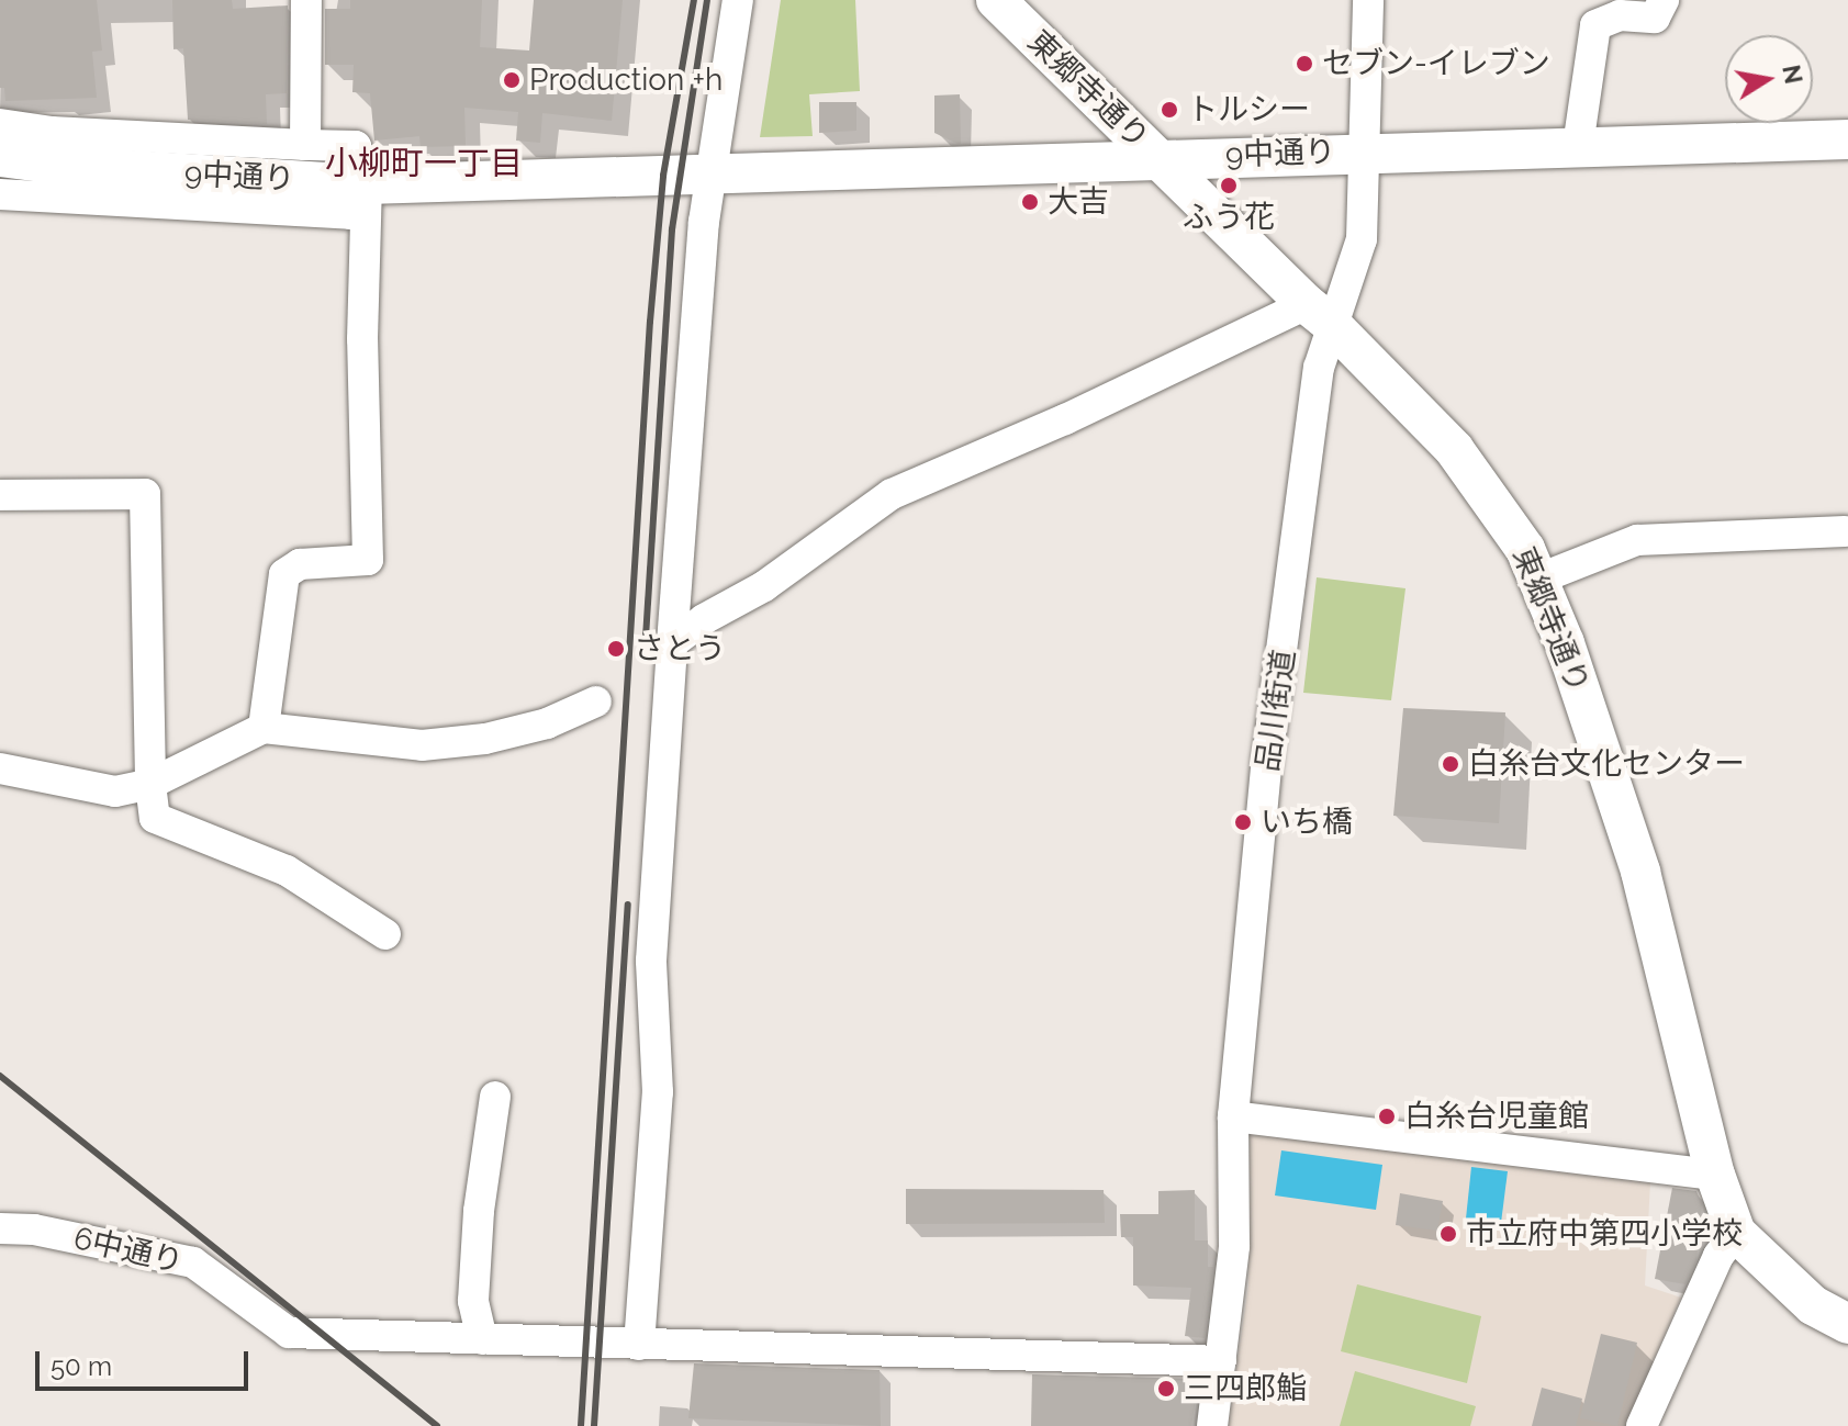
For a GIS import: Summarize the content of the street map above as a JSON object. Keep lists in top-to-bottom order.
{
  "streets": {
    "street": [
      "東郷寺通り",
      "9中通り",
      "品川街道",
      "6中通り"
    ]
  },
  "crossings": [
    ["東郷寺通り", "9中通り"],
    ["東郷寺通り", "品川街道"],
    ["9中通り", "品川街道"]
  ],
  "districts": ["小柳町一丁目"],
  "places": [
    "セブン-イレブン",
    "Production +h",
    "トルシー",
    "ふう花",
    "大吉",
    "さとう",
    "白糸台文化センター",
    "いち橋",
    "白糸台児童館",
    "市立府中第四小学校",
    "三四郎鮨"
  ],
  "scale_bar": "50 m",
  "north": "right"
}
